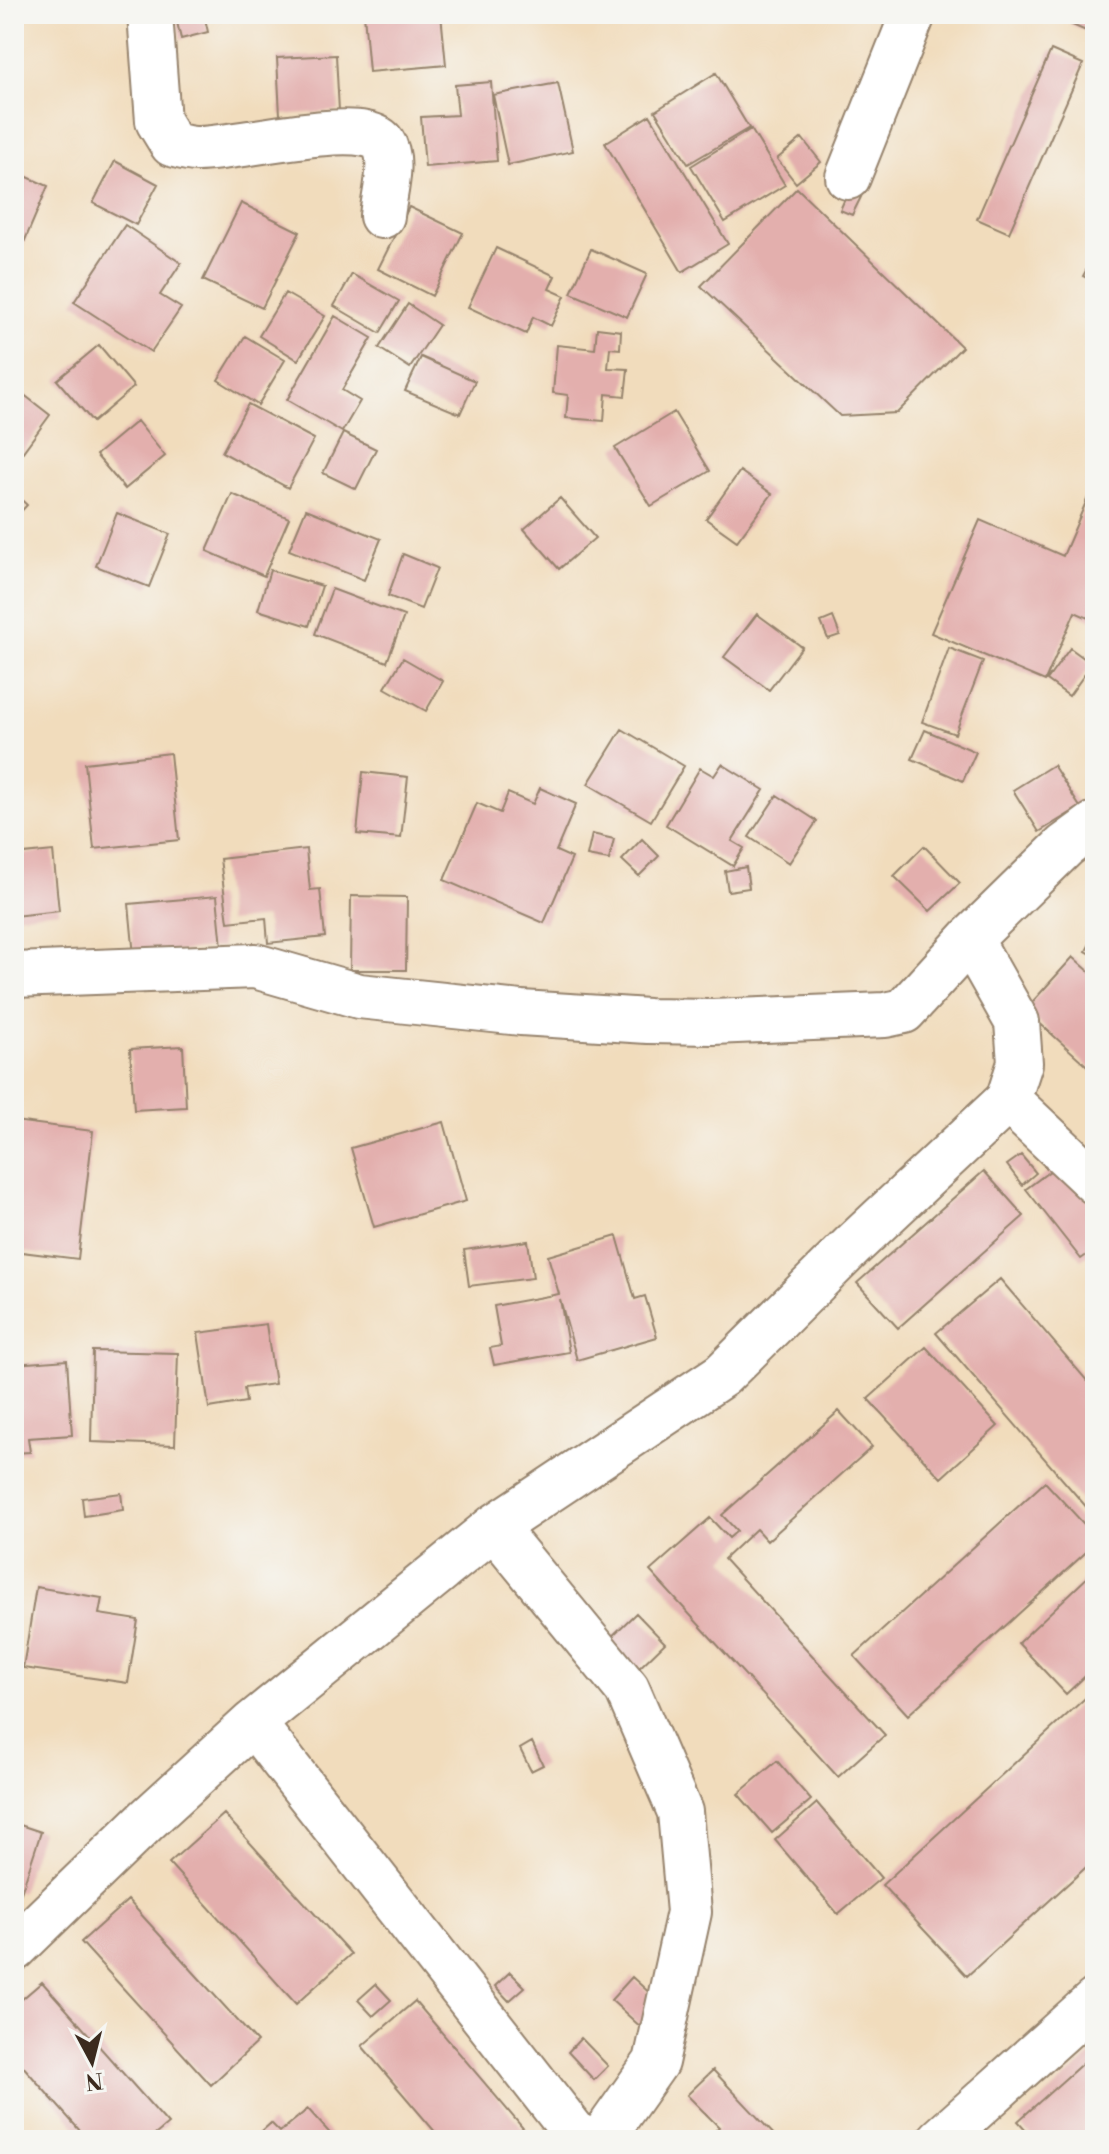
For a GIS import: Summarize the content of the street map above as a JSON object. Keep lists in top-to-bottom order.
{
  "north": "bottom"
}
